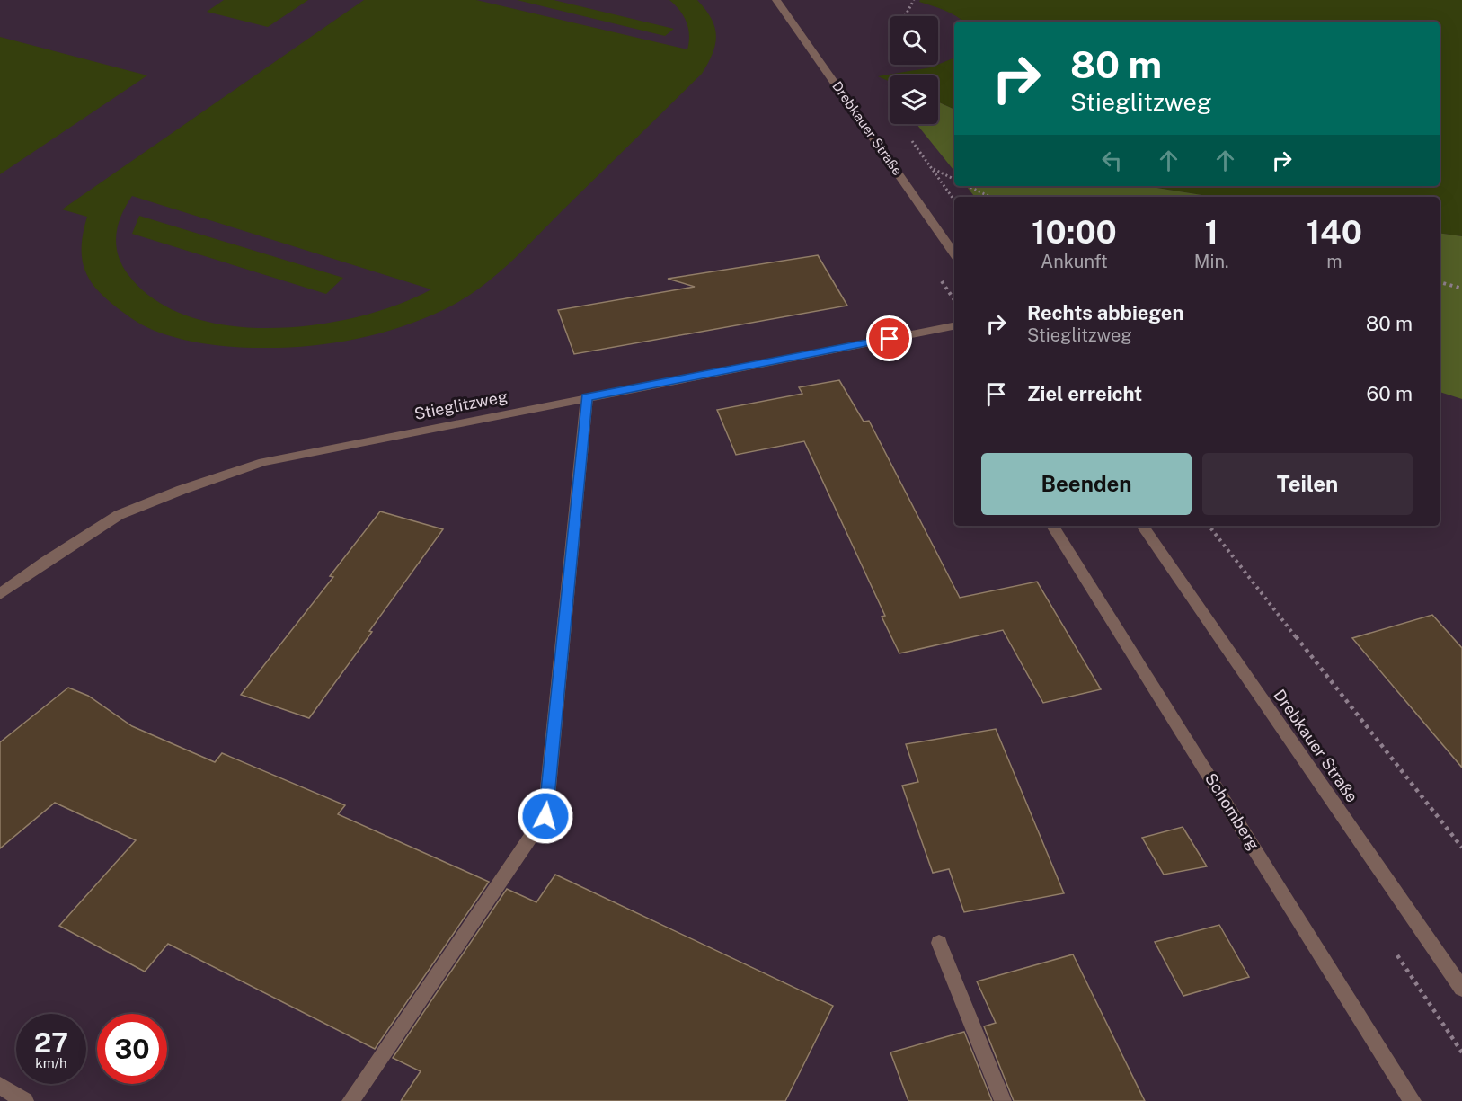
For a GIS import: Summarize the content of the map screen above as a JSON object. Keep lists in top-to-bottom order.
{
  "streets": {
    "street": ["Drebkauer Straße", "Stieglitzweg", "Schomberg"]
  },
  "page": {
    "turn": ["80 m", "Stieglitzweg"],
    "eta": [
      "10:00",
      "Ankunft",
      "1",
      "Min.",
      "140",
      "m"
    ],
    "list": [
      {
        "name": "Rechts abbiegen",
        "note": "Stieglitzweg",
        "value": "80 m"
      },
      {
        "name": "Ziel erreicht",
        "value": "60 m"
      }
    ],
    "buttons": ["Beenden", "Teilen"],
    "speed": "27 km/h",
    "limit": "30"
  }
}
